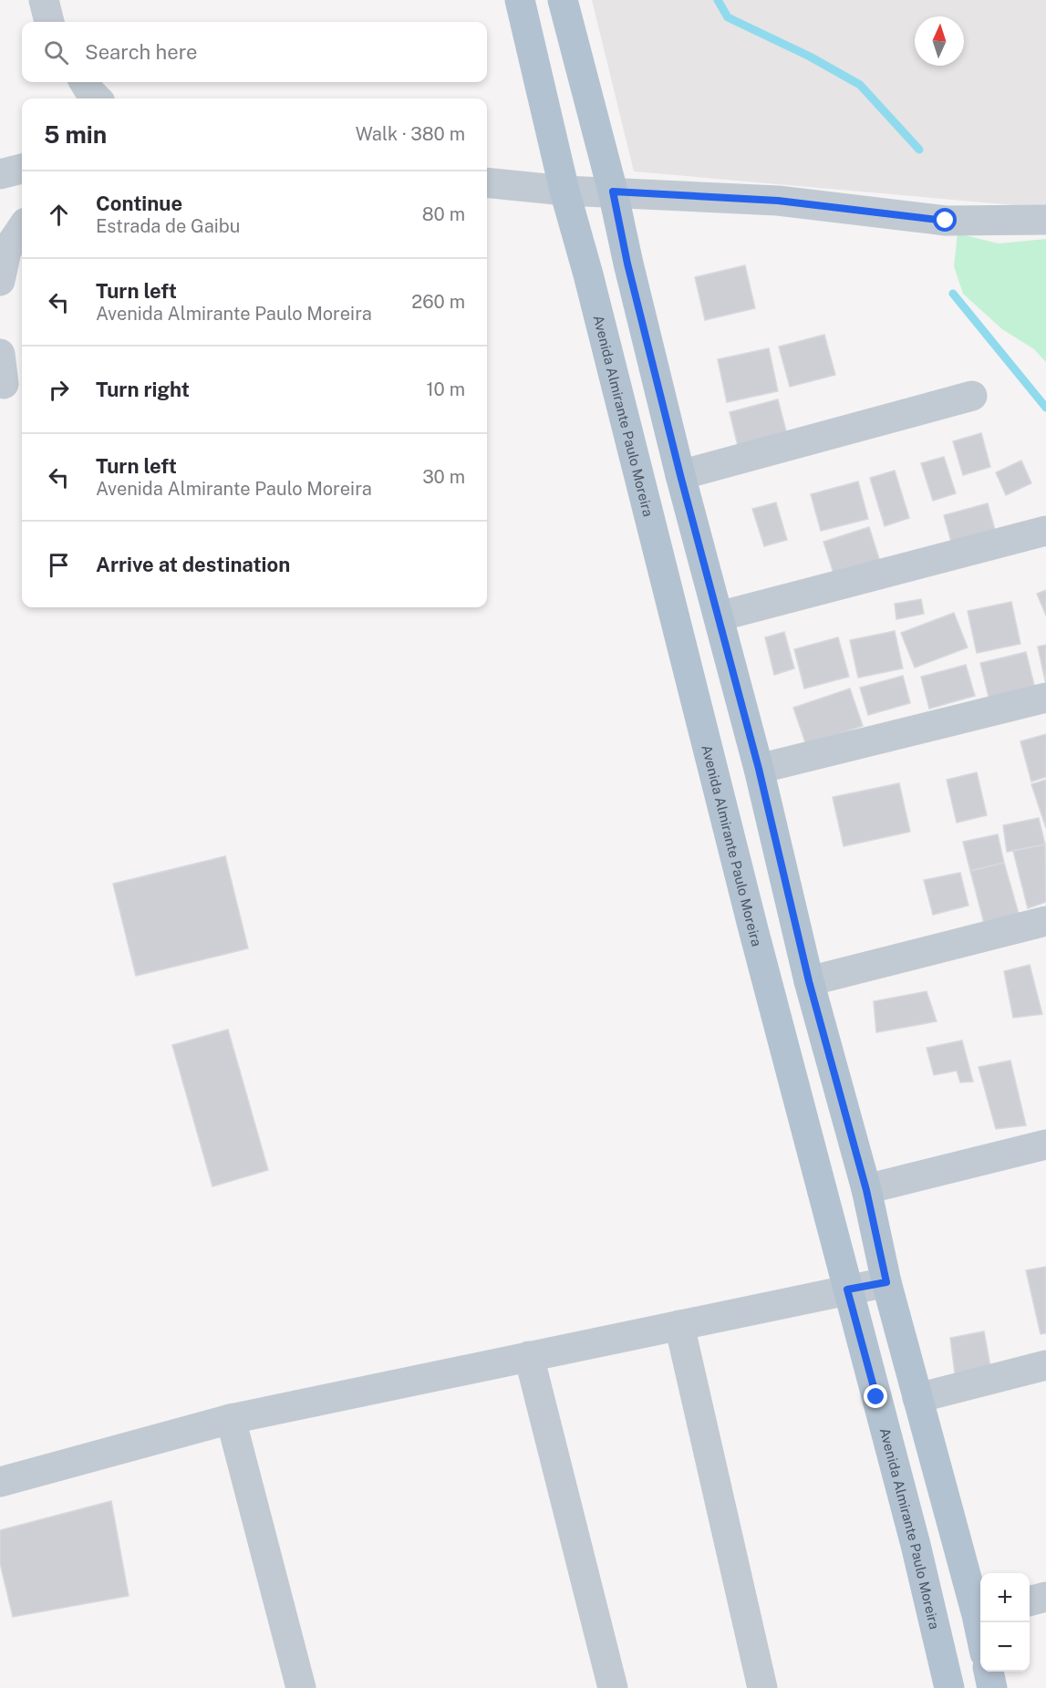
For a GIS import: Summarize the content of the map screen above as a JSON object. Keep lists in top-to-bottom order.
{
  "streets": {
    "main road": ["Avenida Almirante Paulo Moreira"]
  },
  "north": "top",
  "page": {
    "search": "Search here",
    "heading": ["5 min", "Walk · 380 m"],
    "list": [
      ["Continue", "Estrada de Gaibu", "80 m"],
      ["Turn left", "Avenida Almirante Paulo Moreira", "260 m"],
      ["Turn right", "10 m"],
      ["Turn left", "Avenida Almirante Paulo Moreira", "30 m"],
      "Arrive at destination"
    ],
    "map_buttons": ["+", "−"]
  }
}
